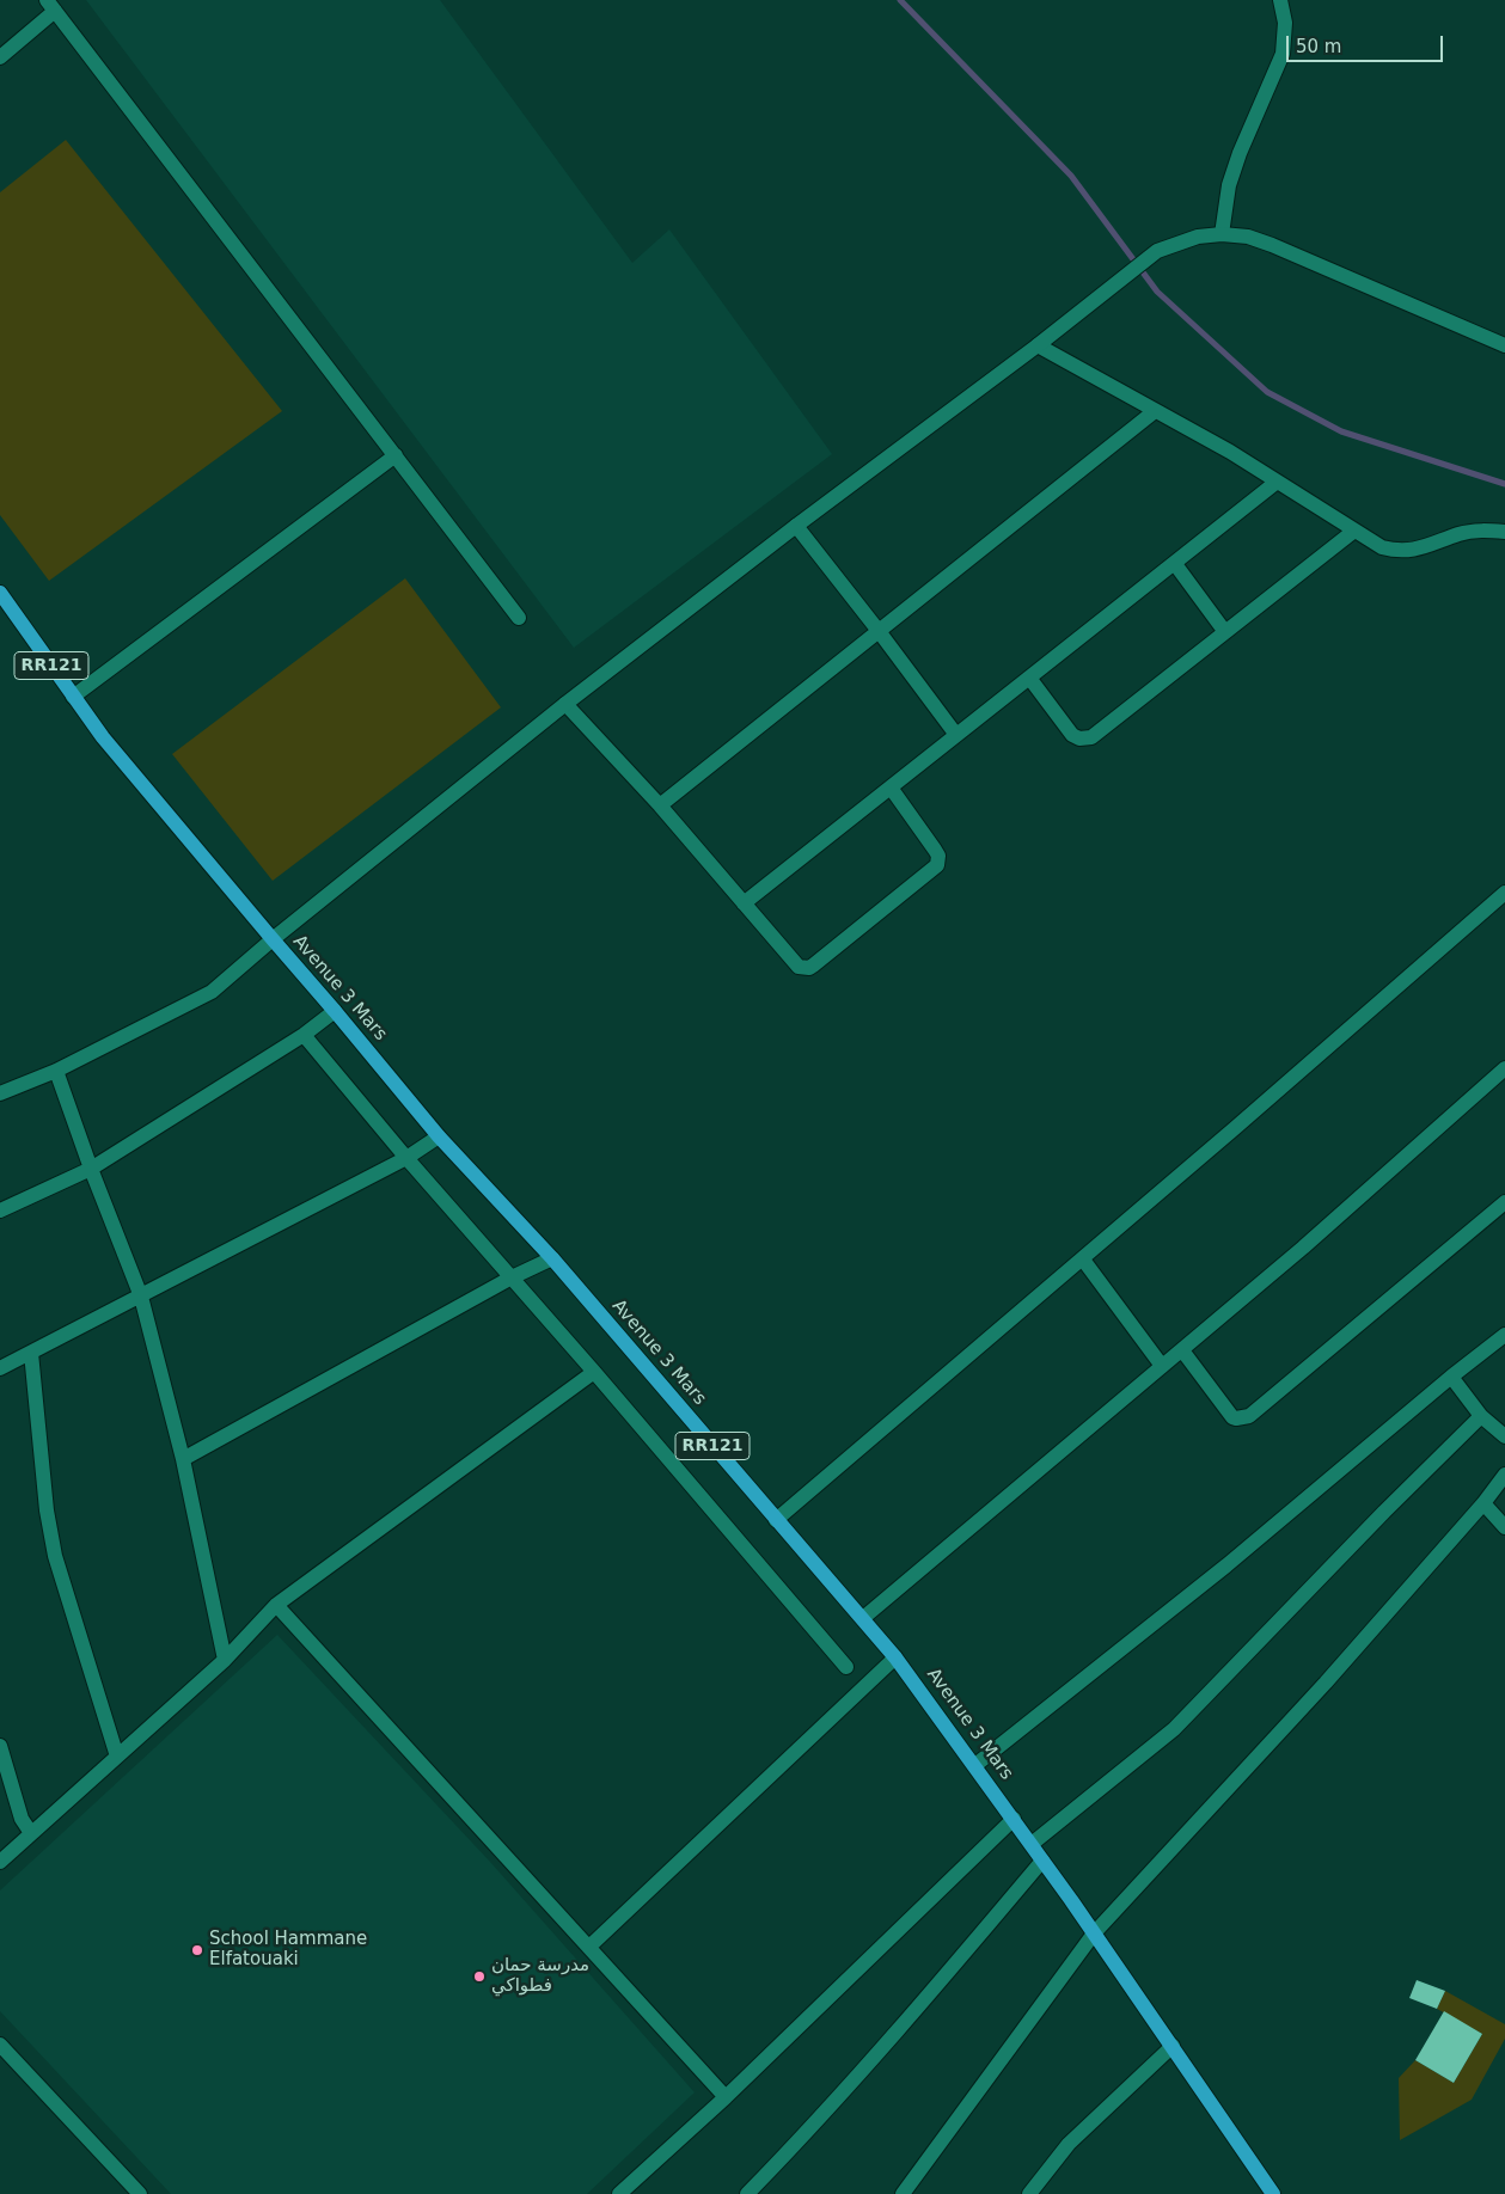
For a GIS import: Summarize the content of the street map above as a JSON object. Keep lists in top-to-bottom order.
{
  "streets": {
    "main road": ["RR121", "Avenue 3 Mars"]
  },
  "places": ["School Hammane Elfatouaki", "مدرسة حمان فطواكي"],
  "scale_bar": "50 m"
}
